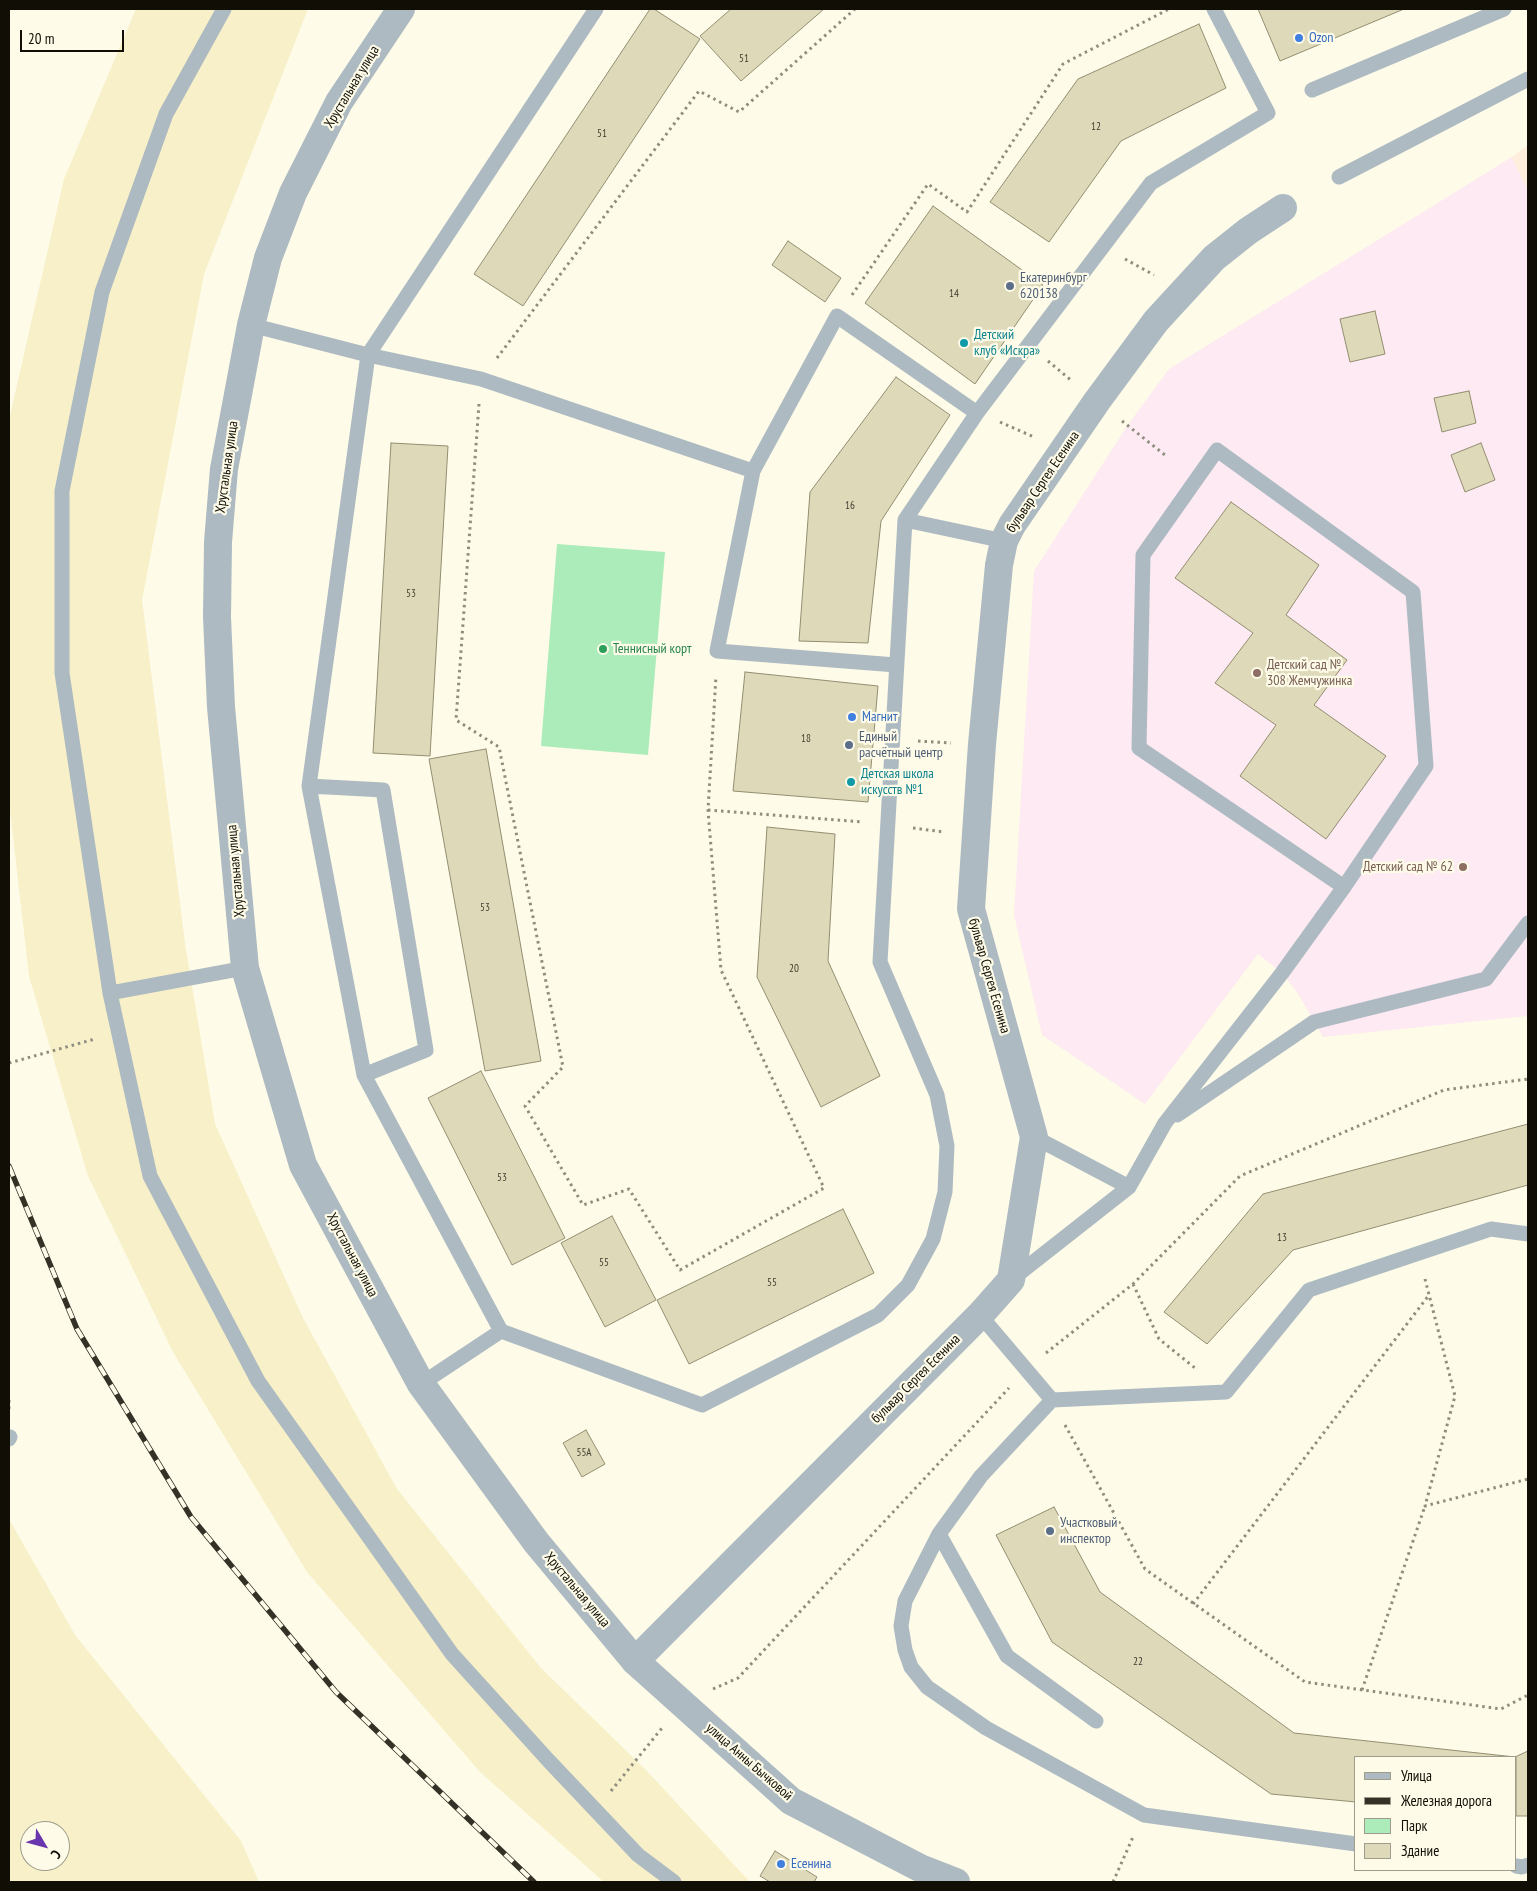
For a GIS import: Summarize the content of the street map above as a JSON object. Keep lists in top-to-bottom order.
{
  "streets": {
    "street": ["Хрустальная улица", "бульвар Сергея Есенина", "улица Анны Бычковой"]
  },
  "crossings": [
    ["Хрустальная улица", "бульвар Сергея Есенина"],
    ["Хрустальная улица", "улица Анны Бычковой"],
    ["бульвар Сергея Есенина", "улица Анны Бычковой"]
  ],
  "places": [
    "Ozon",
    "Екатеринбург 620138",
    "Детский клуб «Искра»",
    "Теннисный корт",
    "Детский сад № 308 Жемчужинка",
    "Магнит",
    "Единый расчётный центр",
    "Детская школа искусств №1",
    "Детский сад № 62",
    "Участковый инспектор",
    "Есенина"
  ],
  "house_numbers": [
    "51",
    "12",
    "51",
    "14",
    "16",
    "53",
    "18",
    "53",
    "20",
    "53",
    "13",
    "55",
    "55",
    "55А",
    "22"
  ],
  "legend": [
    "Улица",
    "Железная дорога",
    "Парк",
    "Здание"
  ],
  "scale_bar": "20 m",
  "north": "bottom right"
}
